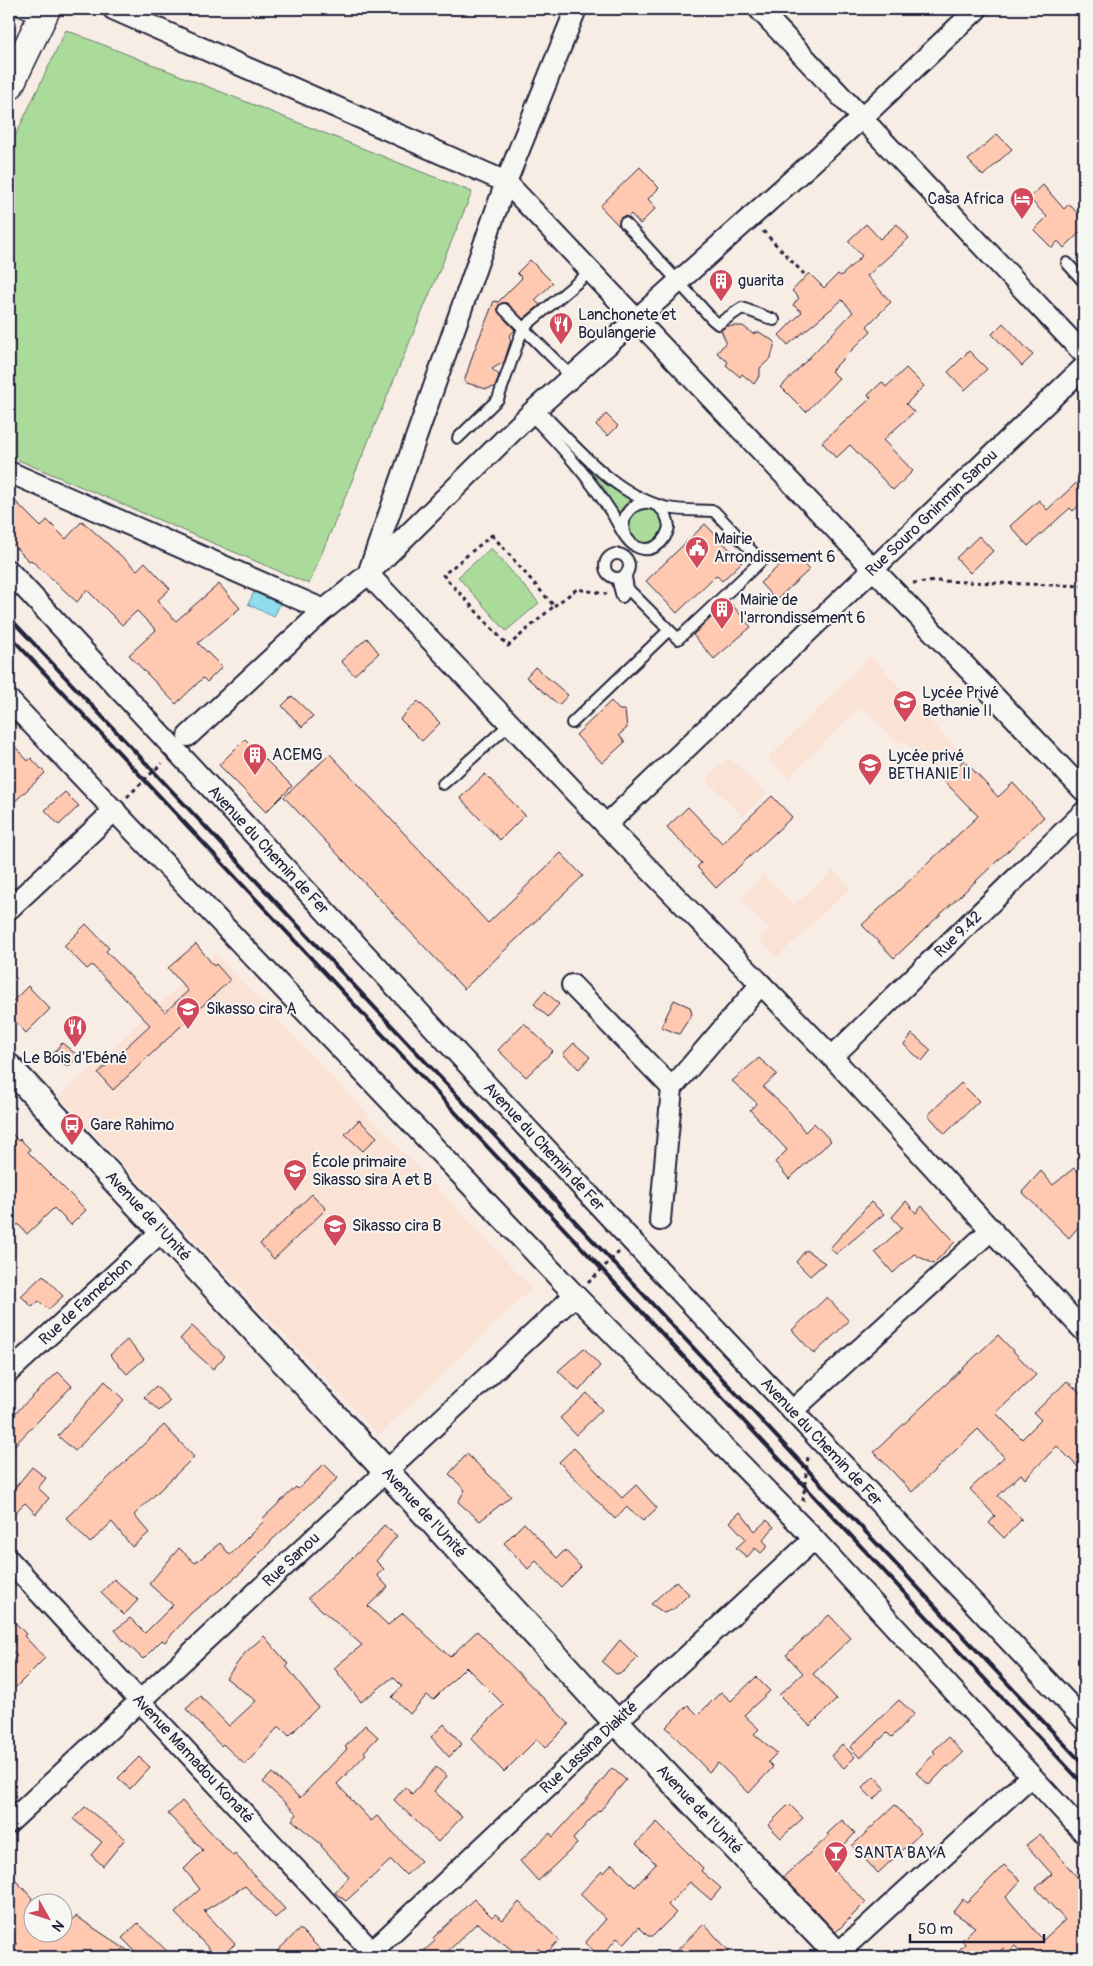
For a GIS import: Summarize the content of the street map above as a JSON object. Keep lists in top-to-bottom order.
{
  "streets": {
    "street": [
      "Rue Souro Gninmin Sanou",
      "Avenue du Chemin de Fer",
      "Rue 9.42",
      "Avenue de l'Unité",
      "Rue de Famechon",
      "Rue Sanou",
      "Rue Lassina Diakité",
      "Avenue Mamadou Konaté"
    ]
  },
  "crossings": [
    ["Avenue de l'Unité", "Rue de Famechon"],
    ["Avenue de l'Unité", "Rue Sanou"],
    ["Avenue de l'Unité", "Rue Lassina Diakité"],
    ["Rue Sanou", "Avenue Mamadou Konaté"],
    ["Rue Lassina Diakité", "Avenue Mamadou Konaté"]
  ],
  "places": {
    "hotel": ["Casa Africa"],
    "building": ["guarita", "Mairie de l'arrondissement 6", "ACEMG"],
    "restaurant": ["Lanchonete et Boulangerie", "Le Bois d'Ebéné"],
    "public building": ["Mairie Arrondissement 6"],
    "school or university": [
      "Lycée Privé Bethanie II",
      "Lycée privé BETHANIE II",
      "Sikasso cira A",
      "École primaire Sikasso sira A et B",
      "Sikasso cira B"
    ],
    "bus stop": ["Gare Rahimo"],
    "bar": ["SANTA BAYA"]
  },
  "scale_bar": "50 m",
  "north": "bottom right"
}
